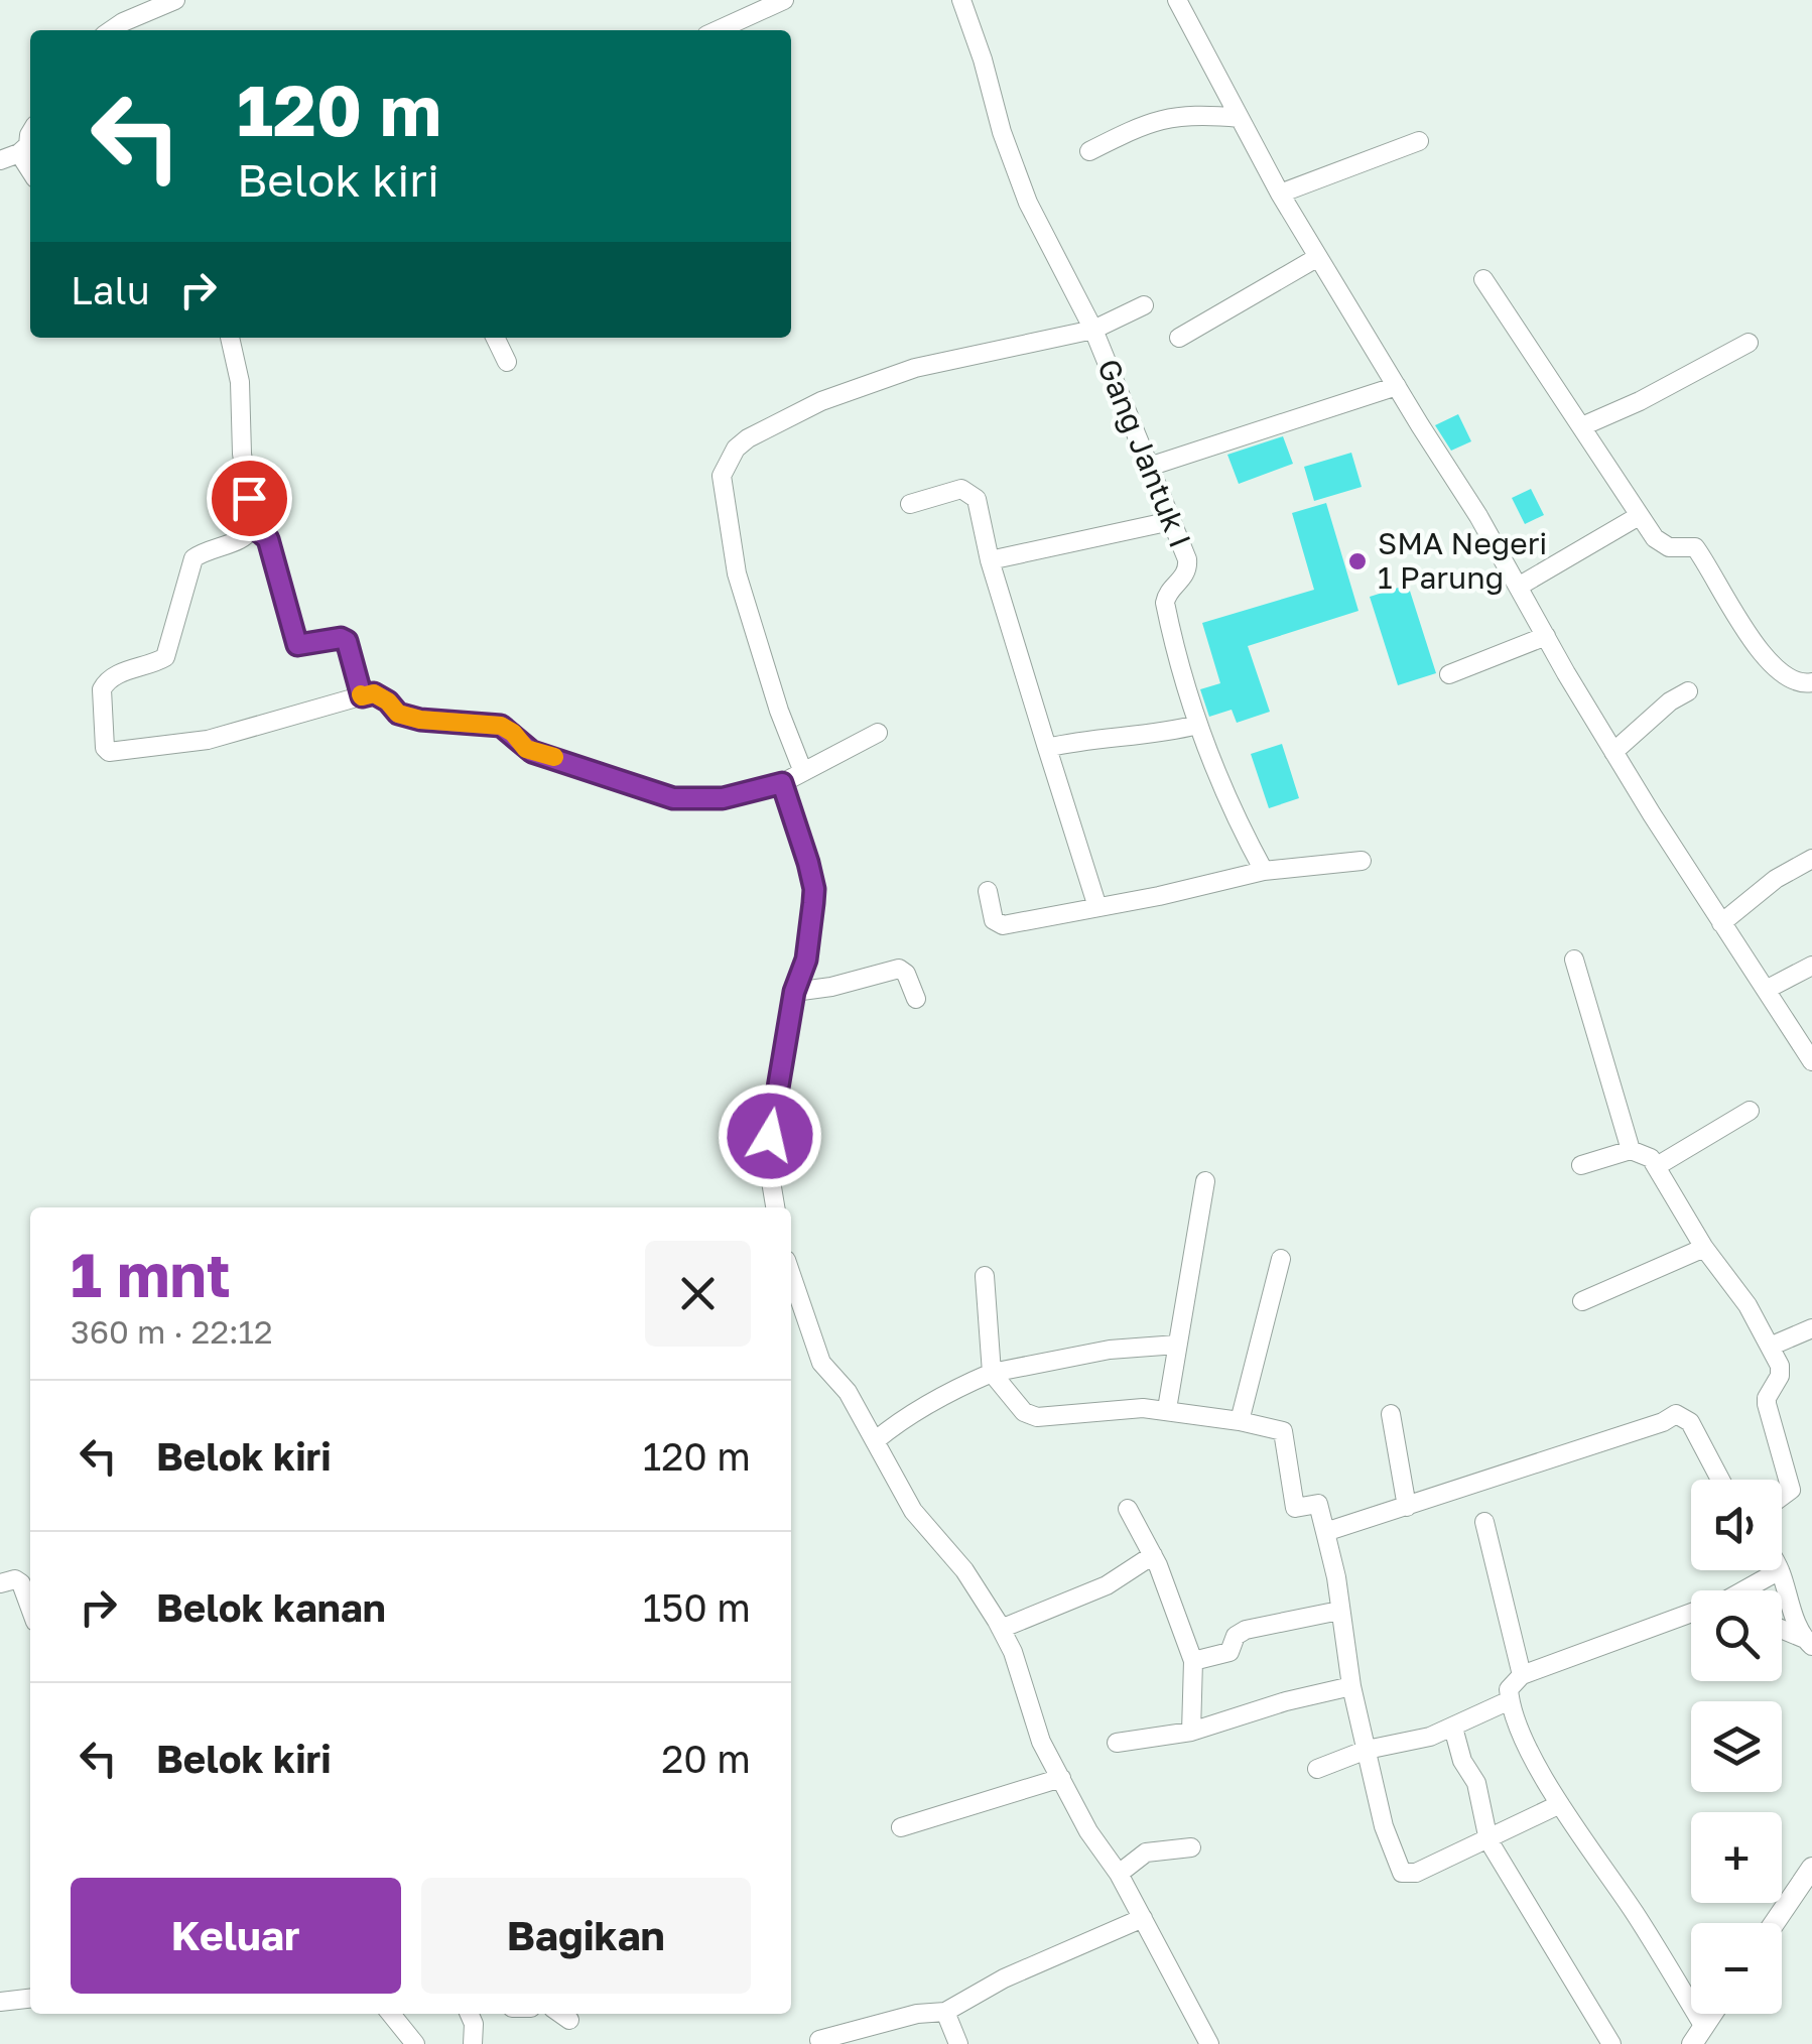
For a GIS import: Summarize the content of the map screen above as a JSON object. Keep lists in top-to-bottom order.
{
  "streets": {
    "street": ["Gang Jantuk I"]
  },
  "places": ["SMA Negeri 1 Parung"],
  "page": {
    "turn": ["120 m", "Belok kiri"],
    "then": "Lalu",
    "heading": ["1 mnt", "360 m · 22:12"],
    "list": [
      {
        "name": "Belok kiri",
        "value": "120 m"
      },
      {
        "name": "Belok kanan",
        "value": "150 m"
      },
      {
        "name": "Belok kiri",
        "value": "20 m"
      }
    ],
    "map_buttons": ["+", "−"],
    "buttons": ["Keluar", "Bagikan"]
  }
}
